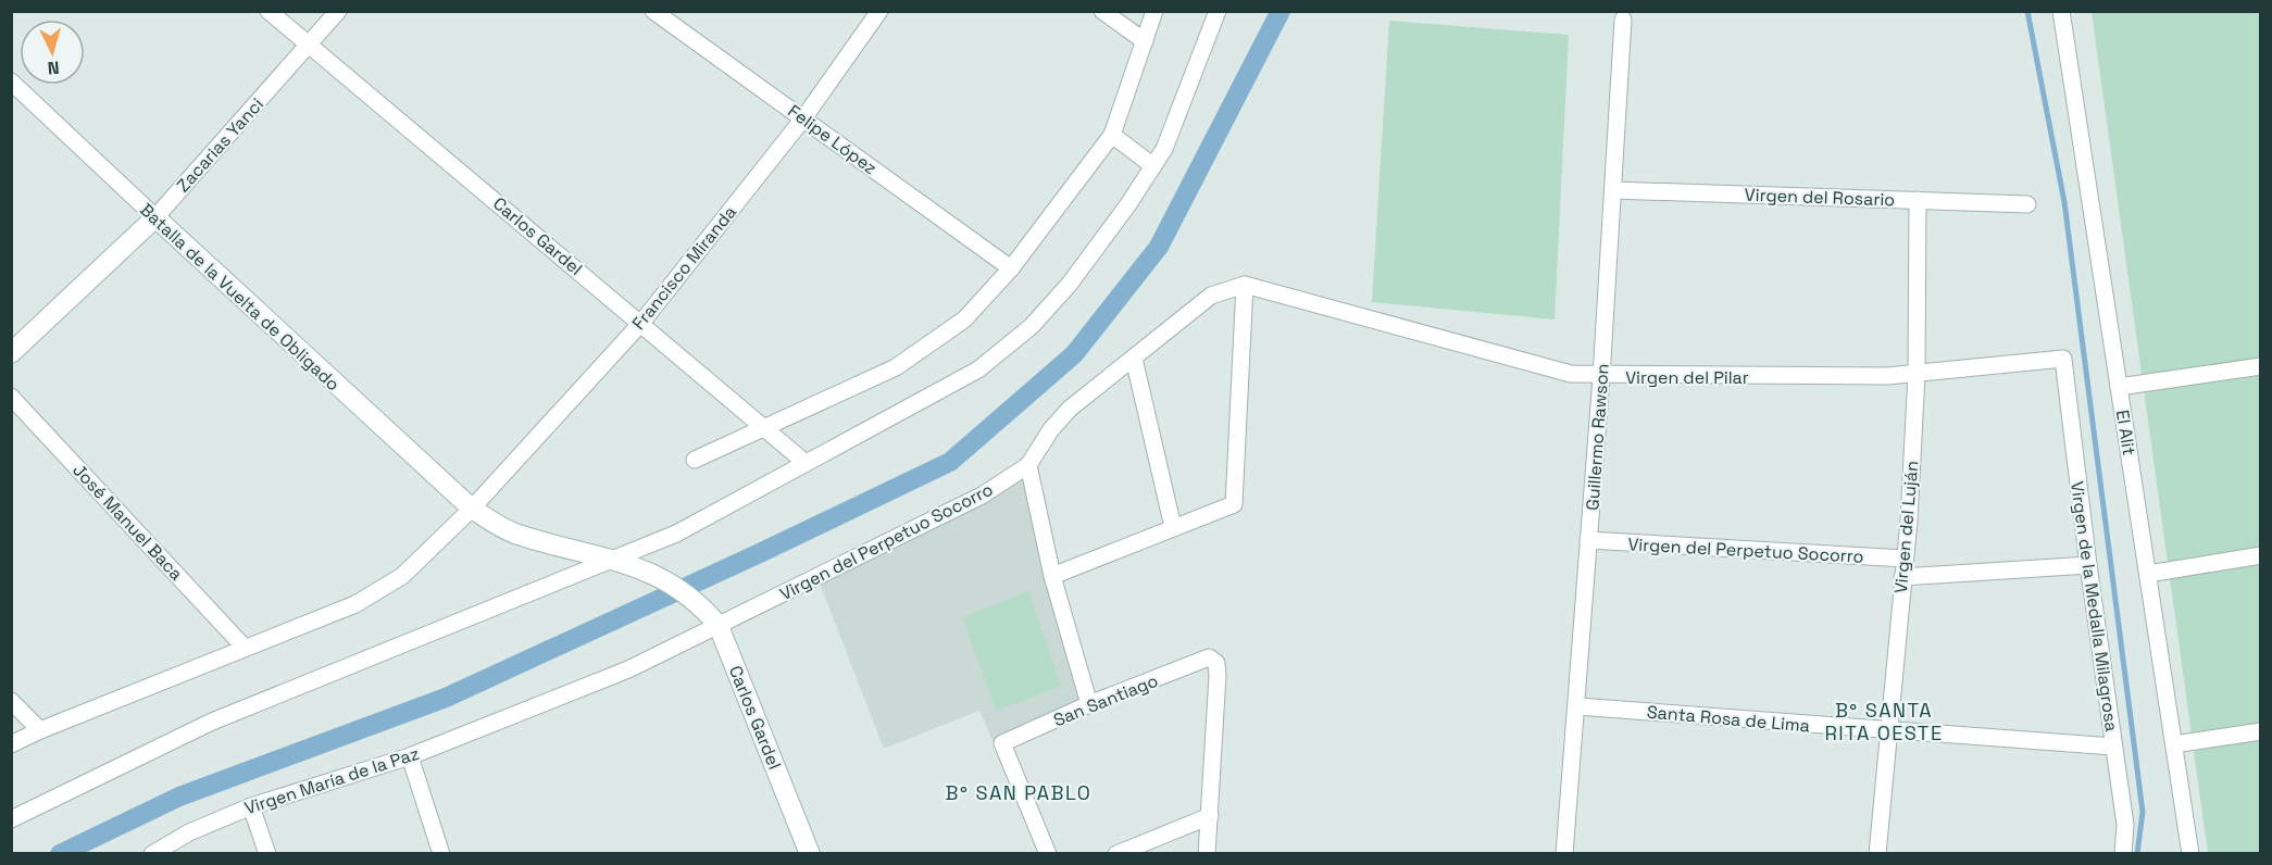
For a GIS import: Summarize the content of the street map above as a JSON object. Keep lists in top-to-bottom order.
{
  "streets": {
    "street": [
      "Felipe López",
      "Zacarias Yanci",
      "Virgen del Rosario",
      "Carlos Gardel",
      "Francisco Miranda",
      "Batalla de la Vuelta de Obligado",
      "Virgen del Pilar",
      "El Alit",
      "Guillermo Rawson",
      "José Manuel Baca",
      "Virgen del Luján",
      "Virgen del Perpetuo Socorro",
      "Virgen de la Medalla Milagrosa",
      "San Santiago",
      "Santa Rosa de Lima",
      "Virgen María de la Paz"
    ]
  },
  "crossings": [
    ["Felipe López", "Francisco Miranda"],
    ["Zacarias Yanci", "Carlos Gardel"],
    ["Zacarias Yanci", "Batalla de la Vuelta de Obligado"],
    ["Virgen del Rosario", "Guillermo Rawson"],
    ["Virgen del Rosario", "Virgen del Luján"],
    ["Carlos Gardel", "Francisco Miranda"],
    ["Carlos Gardel", "Batalla de la Vuelta de Obligado"],
    ["Carlos Gardel", "Virgen del Perpetuo Socorro"],
    ["Francisco Miranda", "Batalla de la Vuelta de Obligado"],
    ["Francisco Miranda", "José Manuel Baca"],
    ["Virgen del Pilar", "Guillermo Rawson"],
    ["Virgen del Pilar", "Virgen del Luján"],
    ["Virgen del Pilar", "Virgen del Perpetuo Socorro"],
    ["Virgen del Pilar", "Virgen de la Medalla Milagrosa"],
    ["Guillermo Rawson", "Virgen del Perpetuo Socorro"],
    ["Guillermo Rawson", "Santa Rosa de Lima"],
    ["Virgen del Luján", "Virgen del Perpetuo Socorro"],
    ["Virgen del Luján", "Santa Rosa de Lima"],
    ["Virgen del Perpetuo Socorro", "Virgen María de la Paz"],
    ["Virgen de la Medalla Milagrosa", "Santa Rosa de Lima"]
  ],
  "districts": ["B° SANTA RITA OESTE", "B° SAN PABLO"],
  "north": "bottom"
}
